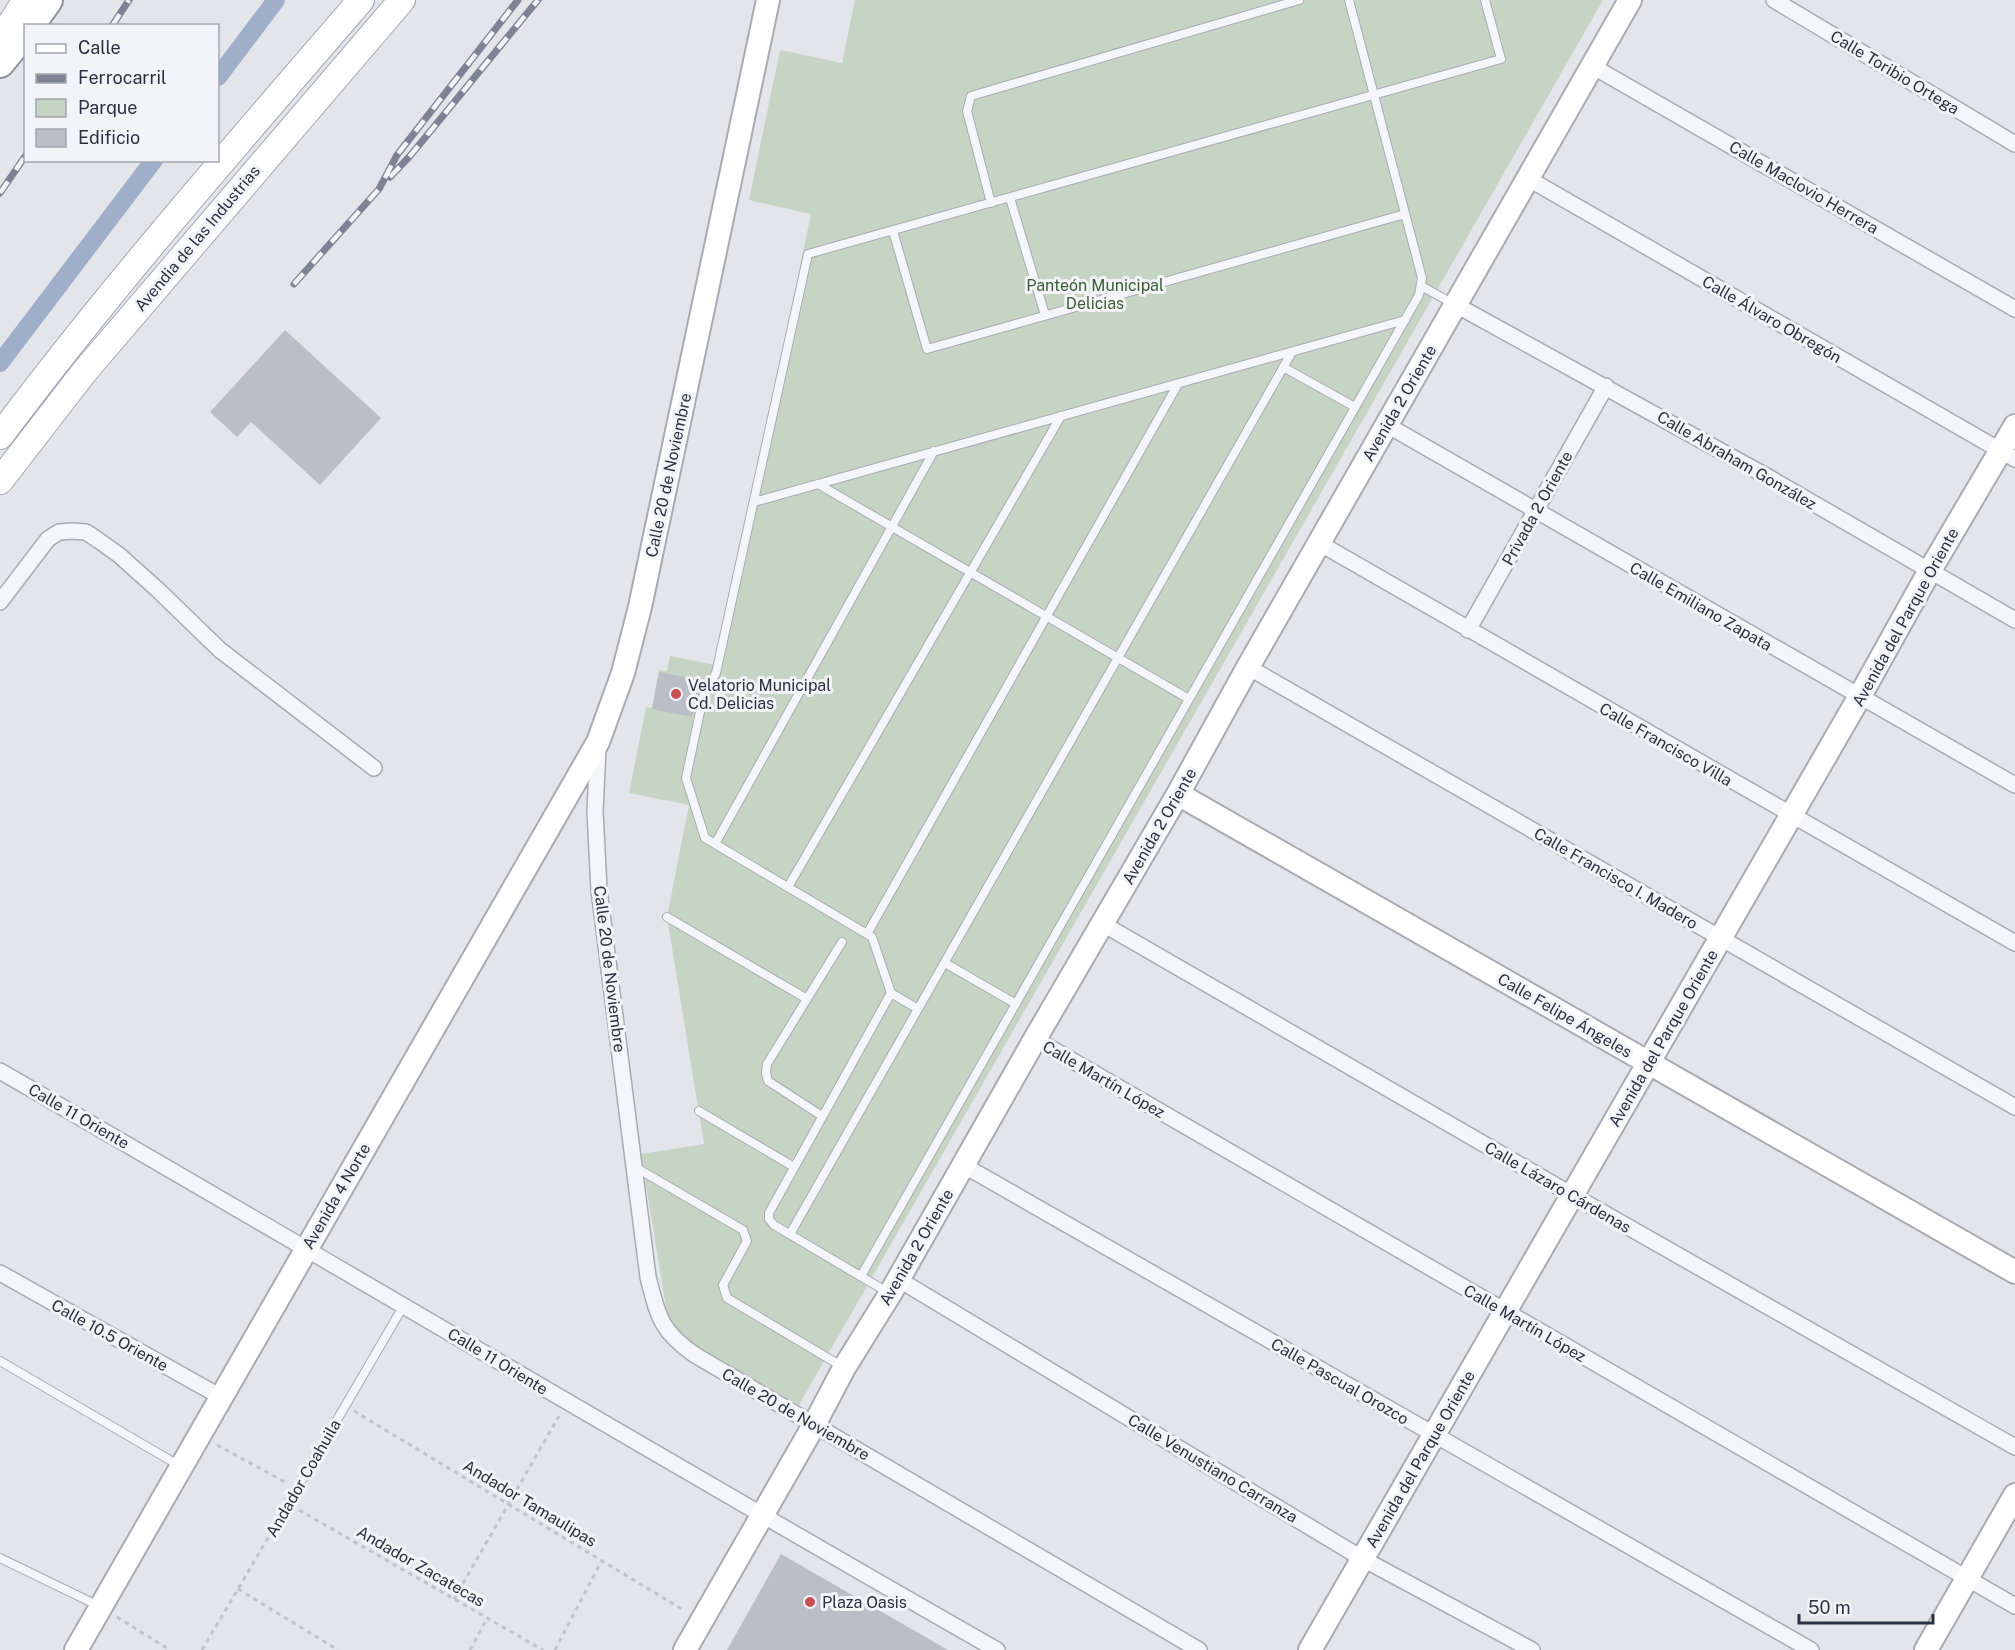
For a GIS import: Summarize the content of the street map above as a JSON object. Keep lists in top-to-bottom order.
{
  "streets": {
    "main road": ["Avendia de las Industrias"],
    "street": [
      "Calle Toribio Ortega",
      "Calle Maclovio Herrera",
      "Calle Álvaro Obregón",
      "Avenida 2 Oriente",
      "Calle Abraham González",
      "Calle 20 de Noviembre",
      "Privada 2 Oriente",
      "Calle Emiliano Zapata",
      "Avenida del Parque Oriente",
      "Calle Francisco Villa",
      "Calle Francisco I. Madero",
      "Calle Felipe Ángeles",
      "Calle Martín López",
      "Calle 11 Oriente",
      "Calle Lázaro Cárdenas",
      "Avenida 4 Norte",
      "Calle 10.5 Oriente",
      "Calle Pascual Orozco",
      "Calle Venustiano Carranza"
    ],
    "lane": ["Andador Coahuila"],
    "path": ["Andador Tamaulipas", "Andador Zacatecas"]
  },
  "crossings": [
    ["Calle Maclovio Herrera", "Avenida 2 Oriente"],
    ["Calle Álvaro Obregón", "Avenida 2 Oriente"],
    ["Calle Álvaro Obregón", "Avenida del Parque Oriente"],
    ["Avenida 2 Oriente", "Calle Abraham González"],
    ["Avenida 2 Oriente", "Calle 20 de Noviembre"],
    ["Avenida 2 Oriente", "Calle Emiliano Zapata"],
    ["Avenida 2 Oriente", "Calle Francisco Villa"],
    ["Avenida 2 Oriente", "Calle Francisco I. Madero"],
    ["Avenida 2 Oriente", "Calle Felipe Ángeles"],
    ["Avenida 2 Oriente", "Calle Martín López"],
    ["Avenida 2 Oriente", "Calle 11 Oriente"],
    ["Avenida 2 Oriente", "Calle Lázaro Cárdenas"],
    ["Avenida 2 Oriente", "Calle Pascual Orozco"],
    ["Avenida 2 Oriente", "Calle Venustiano Carranza"],
    ["Avenida 2 Oriente", "Andador Tamaulipas"],
    ["Calle Abraham González", "Privada 2 Oriente"],
    ["Calle Abraham González", "Avenida del Parque Oriente"],
    ["Calle 20 de Noviembre", "Avenida 4 Norte"],
    ["Privada 2 Oriente", "Calle Emiliano Zapata"],
    ["Privada 2 Oriente", "Calle Francisco Villa"],
    ["Calle Emiliano Zapata", "Avenida del Parque Oriente"],
    ["Avenida del Parque Oriente", "Calle Francisco Villa"],
    ["Avenida del Parque Oriente", "Calle Francisco I. Madero"],
    ["Avenida del Parque Oriente", "Calle Felipe Ángeles"],
    ["Avenida del Parque Oriente", "Calle Martín López"],
    ["Avenida del Parque Oriente", "Calle Lázaro Cárdenas"],
    ["Avenida del Parque Oriente", "Calle Pascual Orozco"],
    ["Avenida del Parque Oriente", "Calle Venustiano Carranza"],
    ["Calle 11 Oriente", "Avenida 4 Norte"],
    ["Calle 11 Oriente", "Andador Coahuila"],
    ["Avenida 4 Norte", "Calle 10.5 Oriente"],
    ["Andador Coahuila", "Andador Tamaulipas"],
    ["Andador Coahuila", "Andador Zacatecas"]
  ],
  "parks": ["Panteón Municipal Delicias"],
  "places": ["Velatorio Municipal Cd. Delicias", "Plaza Oasis"],
  "legend": [
    "Calle",
    "Ferrocarril",
    "Parque",
    "Edificio"
  ],
  "scale_bar": "50 m"
}
